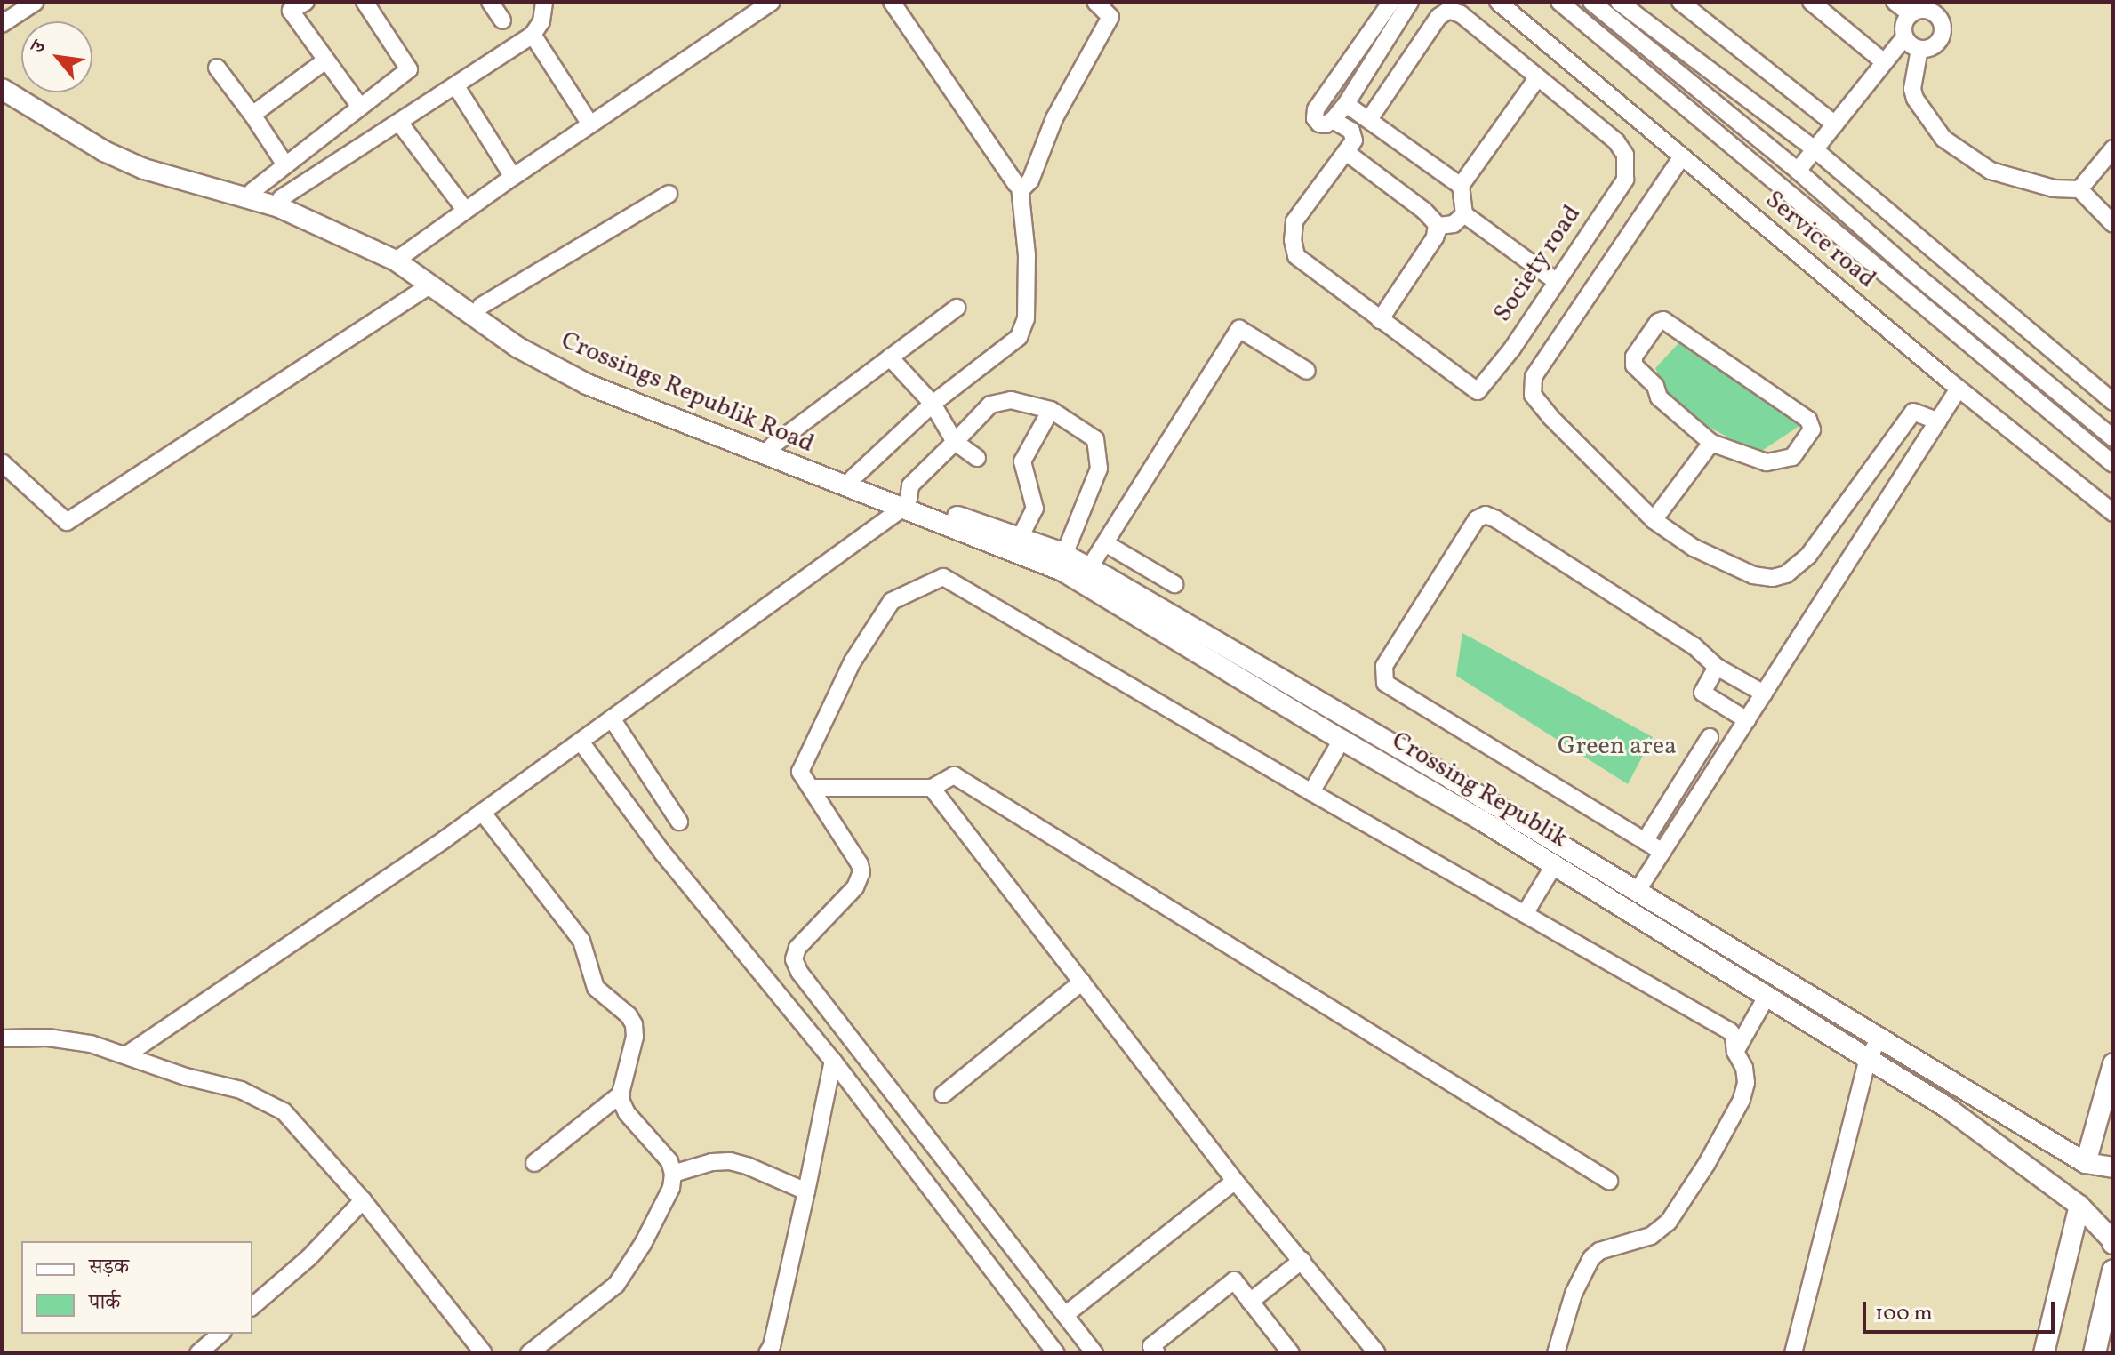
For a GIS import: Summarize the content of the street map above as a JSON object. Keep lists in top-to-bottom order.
{
  "streets": {
    "street": [
      "Service road",
      "Society road",
      "Crossings Republik Road",
      "Crossing Republik"
    ]
  },
  "crossings": [
    ["Crossings Republik Road", "Crossing Republik"]
  ],
  "parks": ["Green area"],
  "legend": ["सड़क", "पार्क"],
  "scale_bar": "100 m",
  "north": "top left"
}
